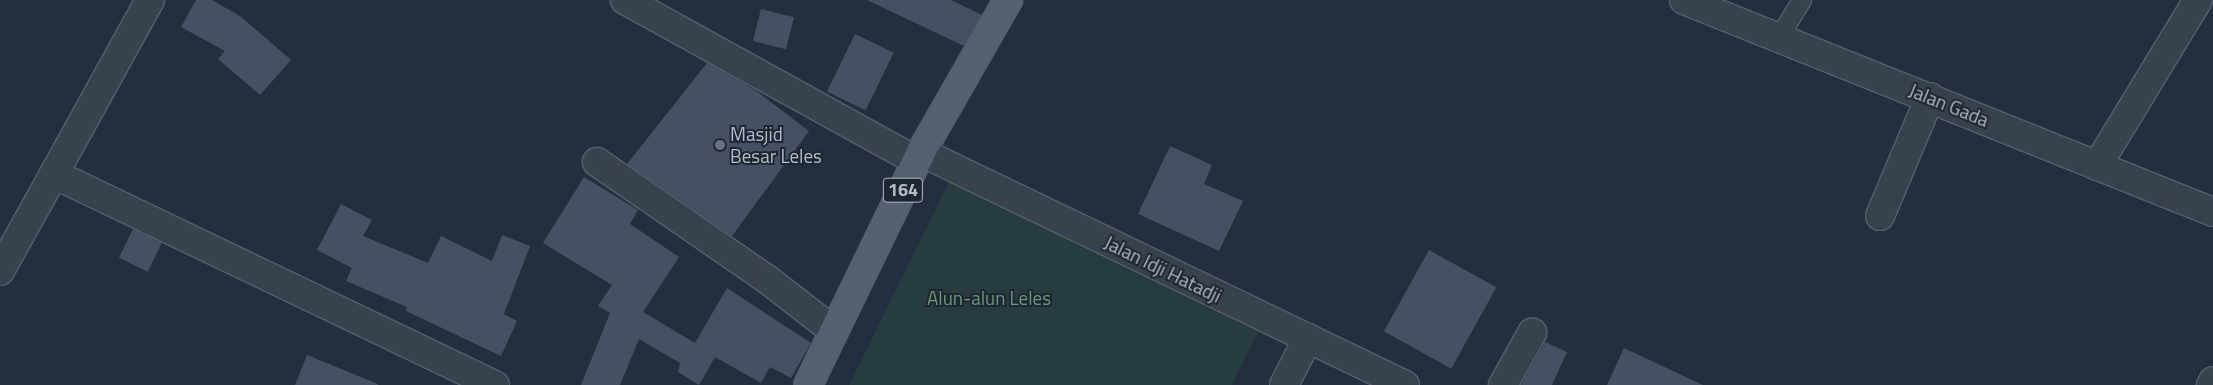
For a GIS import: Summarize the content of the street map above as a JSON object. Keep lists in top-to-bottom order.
{
  "streets": {
    "main road": ["164"],
    "street": ["Jalan Gada", "Jalan Idji Hatadji"]
  },
  "crossings": [
    ["164", "Jalan Idji Hatadji"]
  ],
  "parks": ["Alun-alun Leles"],
  "places": ["Masjid Besar Leles"]
}
